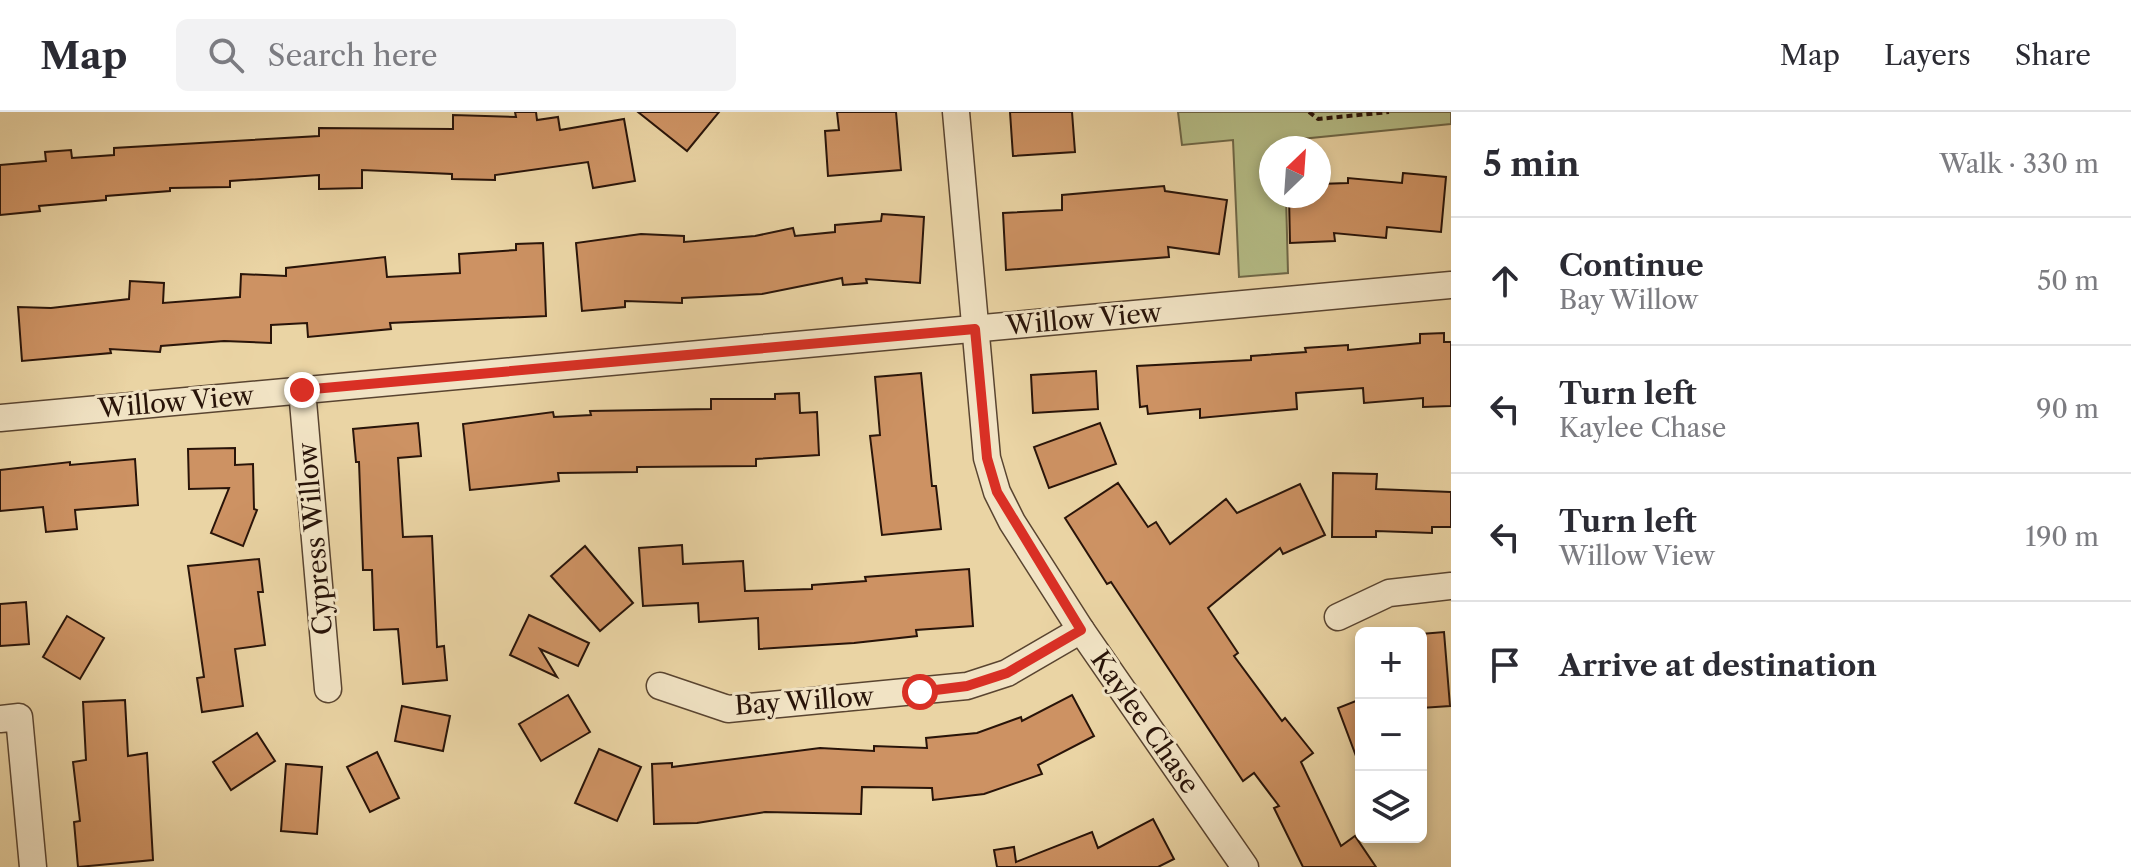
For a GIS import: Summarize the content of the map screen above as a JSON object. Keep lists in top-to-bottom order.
{
  "streets": {
    "street": [
      "Willow View",
      "Cypress Willow",
      "Bay Willow",
      "Kaylee Chase"
    ]
  },
  "crossings": [
    ["Willow View", "Cypress Willow"],
    ["Willow View", "Kaylee Chase"],
    ["Bay Willow", "Kaylee Chase"]
  ],
  "north": "top right",
  "page": {
    "header": "Map",
    "search": "Search here",
    "nav": ["Map", "Layers", "Share"],
    "heading": ["5 min", "Walk · 330 m"],
    "list": [
      ["Continue", "Bay Willow", "50 m"],
      ["Turn left", "Kaylee Chase", "90 m"],
      ["Turn left", "Willow View", "190 m"],
      "Arrive at destination"
    ],
    "map_buttons": ["+", "−"]
  }
}
